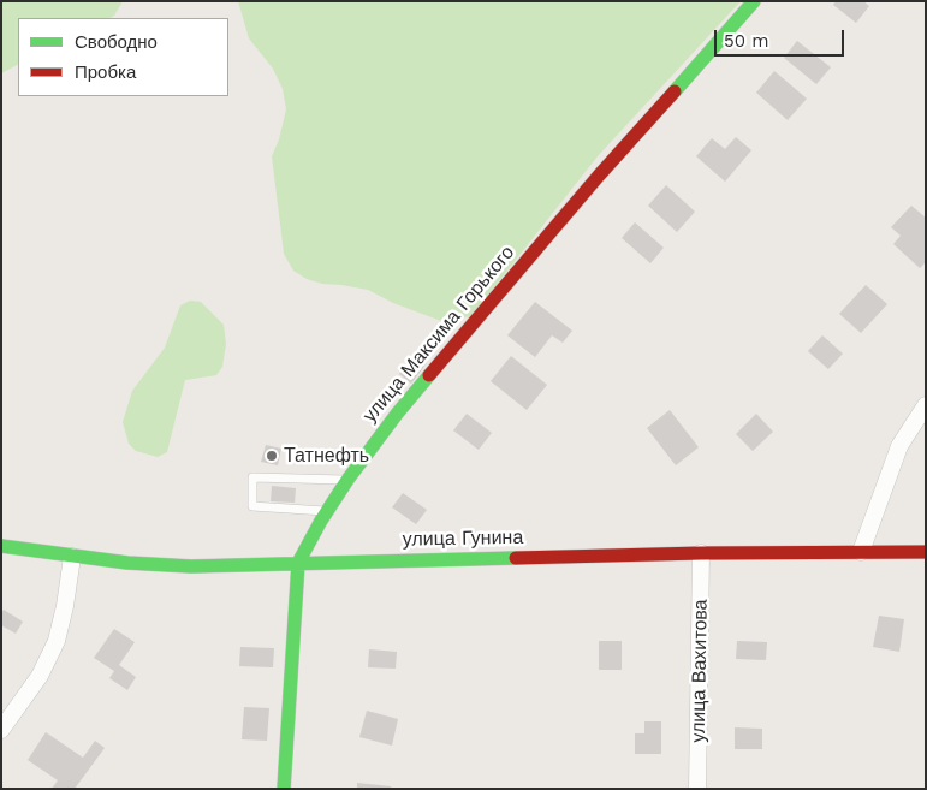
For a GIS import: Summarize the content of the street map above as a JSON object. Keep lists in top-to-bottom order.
{
  "streets": {
    "street": ["улица Максима Горького", "улица Гунина", "улица Вахитова"]
  },
  "crossings": [
    ["улица Максима Горького", "улица Гунина"],
    ["улица Гунина", "улица Вахитова"]
  ],
  "places": ["Татнефть"],
  "legend": ["Свободно", "Пробка"],
  "scale_bar": "50 m"
}
